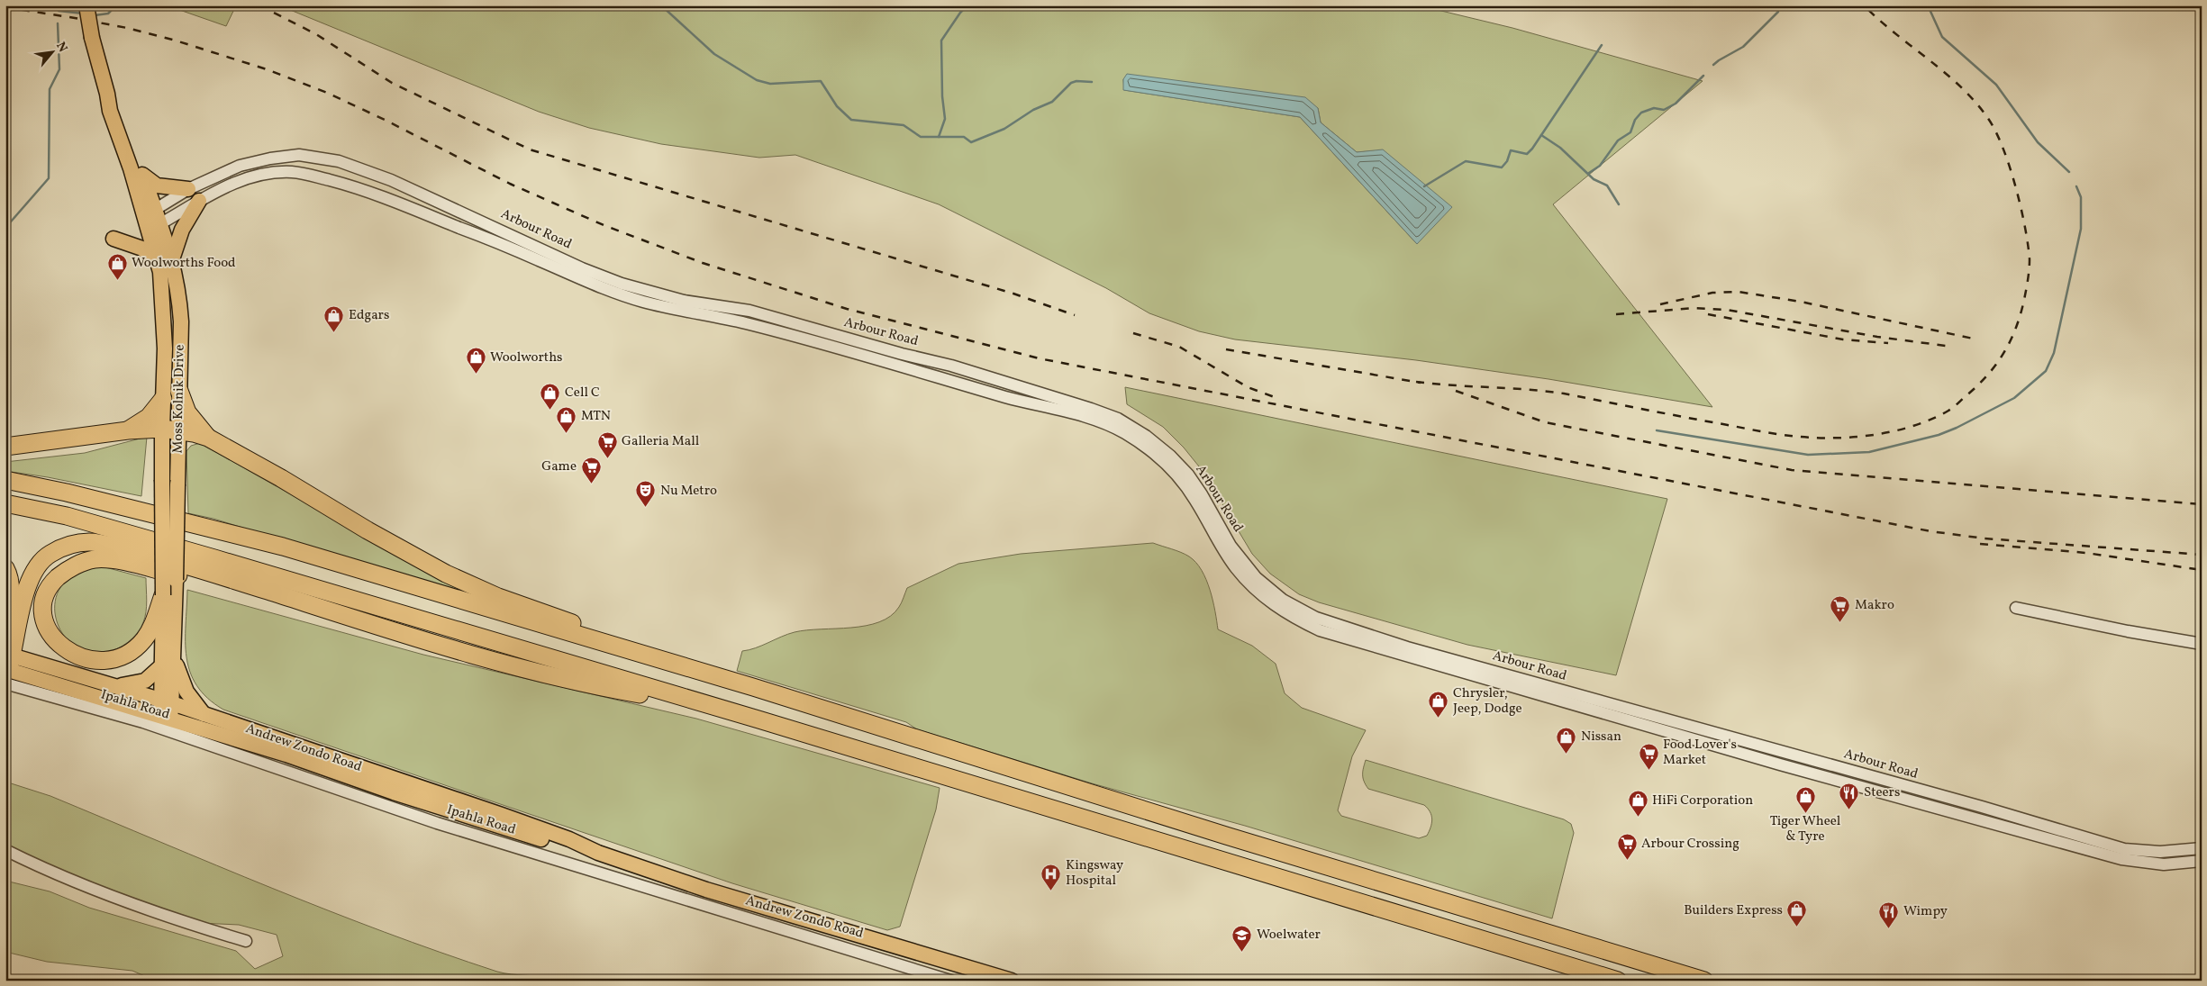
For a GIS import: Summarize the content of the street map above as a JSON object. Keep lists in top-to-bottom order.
{
  "streets": {
    "main road": ["Moss Kolnik Drive", "Andrew Zondo Road"],
    "street": ["Arbour Road", "Ipahla Road"]
  },
  "crossings": [
    ["Arbour Road", "Moss Kolnik Drive"],
    ["Moss Kolnik Drive", "Andrew Zondo Road"],
    ["Ipahla Road", "Andrew Zondo Road"]
  ],
  "places": {
    "shop": [
      "Woolworths Food",
      "Edgars",
      "Woolworths",
      "Cell C",
      "MTN",
      "Chrysler, Jeep, Dodge",
      "Nissan",
      "Tiger Wheel & Tyre",
      "HiFi Corporation",
      "Builders Express"
    ],
    "supermarket": [
      "Galleria Mall",
      "Game",
      "Makro",
      "Food Lover's Market",
      "Arbour Crossing"
    ],
    "theatre": ["Nu Metro"],
    "restaurant": ["Steers", "Wimpy"],
    "hospital": ["Kingsway Hospital"],
    "school or university": ["Woelwater"]
  },
  "north": "top right"
}
